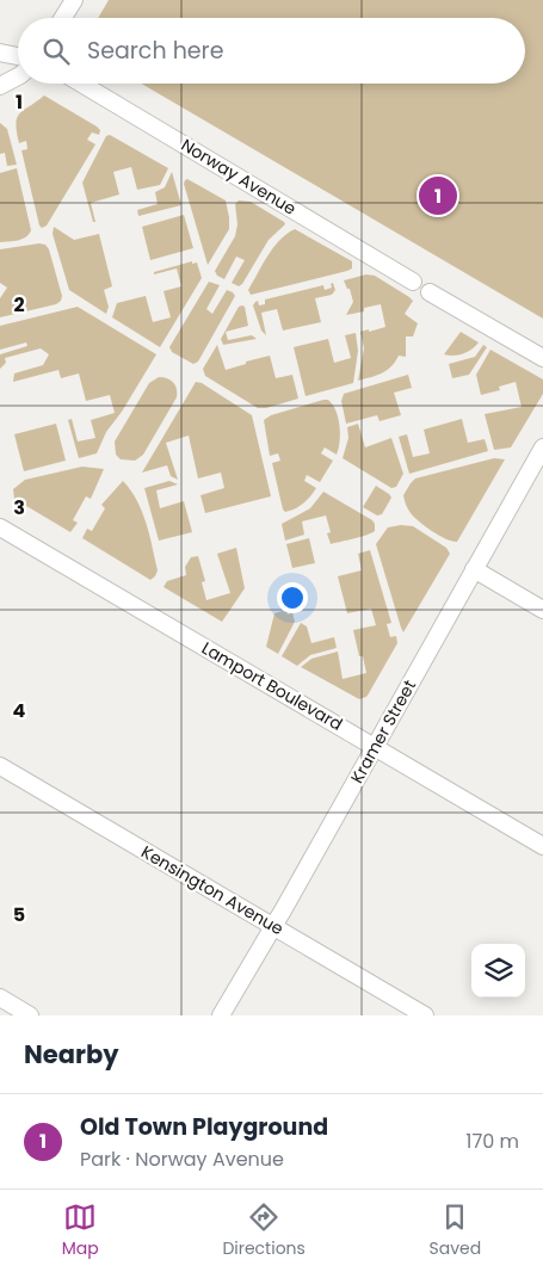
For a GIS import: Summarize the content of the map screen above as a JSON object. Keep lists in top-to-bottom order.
{
  "streets": {
    "street": [
      "Norway Avenue",
      "Lamport Boulevard",
      "Kramer Street",
      "Kensington Avenue"
    ]
  },
  "crossings": [
    ["Lamport Boulevard", "Kramer Street"],
    ["Kramer Street", "Kensington Avenue"]
  ],
  "page": {
    "search": "Search here",
    "pins": "1",
    "heading": "Nearby",
    "list": [
      {
        "mark": "1",
        "name": "Old Town Playground",
        "note": "Park · Norway Avenue",
        "value": "170 m"
      }
    ],
    "nav": ["Map", "Directions", "Saved"]
  },
  "grid": {
    "rows": [
      "1",
      "2",
      "3",
      "4",
      "5"
    ]
  }
}
